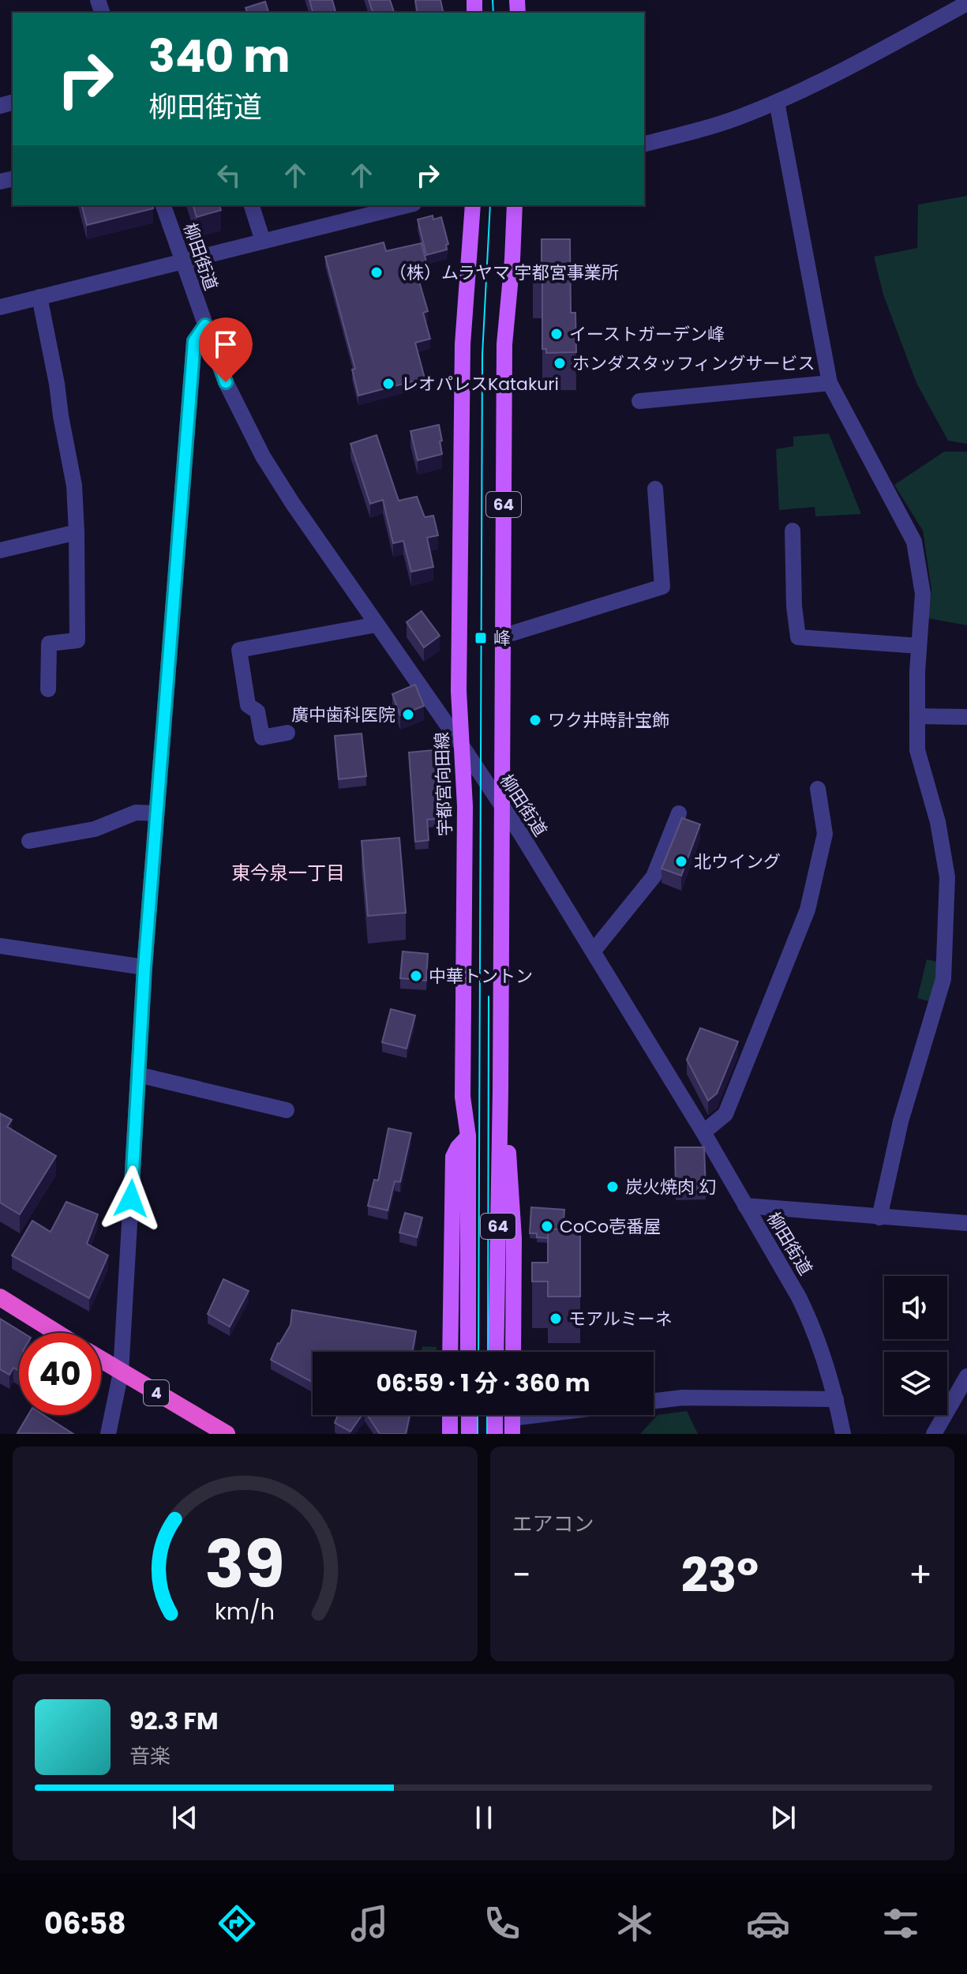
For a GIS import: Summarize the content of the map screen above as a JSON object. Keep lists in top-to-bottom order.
{
  "streets": {
    "highway": ["4"],
    "main road": ["64", "宇都宮向田線"],
    "street": ["柳田街道"]
  },
  "crossings": [
    ["柳田街道", "64"],
    ["柳田街道", "宇都宮向田線"]
  ],
  "districts": ["東今泉一丁目"],
  "places": {
    "other": [
      "（株）ムラヤマ 宇都宮事業所",
      "イーストガーデン峰",
      "ホンダスタッフィングサービス",
      "レオパレスKatakuri",
      "廣中歯科医院",
      "ワク井時計宝飾",
      "北ウイング",
      "中華トントン",
      "炭火焼肉 幻",
      "CoCo壱番屋",
      "モアルミーネ"
    ],
    "transit": ["峰"]
  },
  "page": {
    "turn": ["340 m", "柳田街道"],
    "limit": "40",
    "trip": "06:59 · 1 分 · 360 m",
    "tile": "エアコン",
    "heat": ["−", "23°", "+"],
    "song": ["92.3 FM", "音楽"],
    "tabs": "06:58",
    "gauge": ["39", "km/h"]
  }
}
